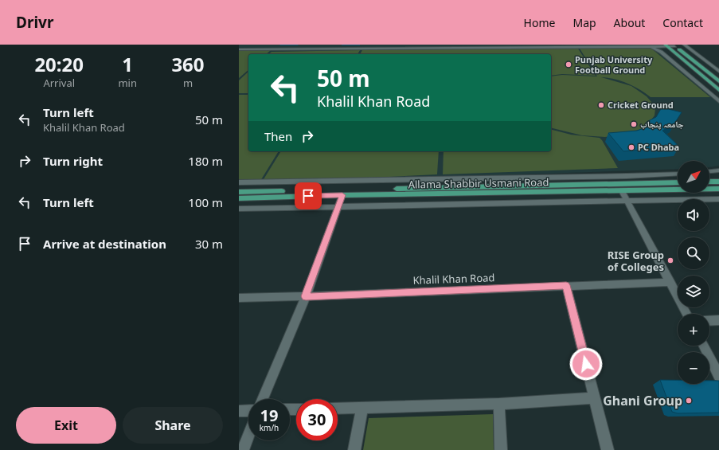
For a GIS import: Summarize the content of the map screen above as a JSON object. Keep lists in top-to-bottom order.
{
  "streets": {
    "main road": ["Allama Shabbir Usmani Road"],
    "street": ["Khalil Khan Road"]
  },
  "places": [
    "Punjab University Football Ground",
    "Cricket Ground",
    "جامعہ پنجاب",
    "PC Dhaba",
    "RISE Group of Colleges",
    "Ghani Group"
  ],
  "north": "top right",
  "page": {
    "header": "Drivr",
    "nav": [
      "Home",
      "Map",
      "About",
      "Contact"
    ],
    "eta": [
      "20:20",
      "Arrival",
      "1",
      "min",
      "360",
      "m"
    ],
    "turn": ["50 m", "Khalil Khan Road"],
    "list": [
      {
        "name": "Turn left",
        "note": "Khalil Khan Road",
        "value": "50 m"
      },
      {
        "name": "Turn right",
        "value": "180 m"
      },
      {
        "name": "Turn left",
        "value": "100 m"
      },
      {
        "name": "Arrive at destination",
        "value": "30 m"
      }
    ],
    "then": "Then",
    "map_buttons": ["+", "−"],
    "speed": "19 km/h",
    "limit": "30",
    "buttons": ["Exit", "Share"]
  }
}
